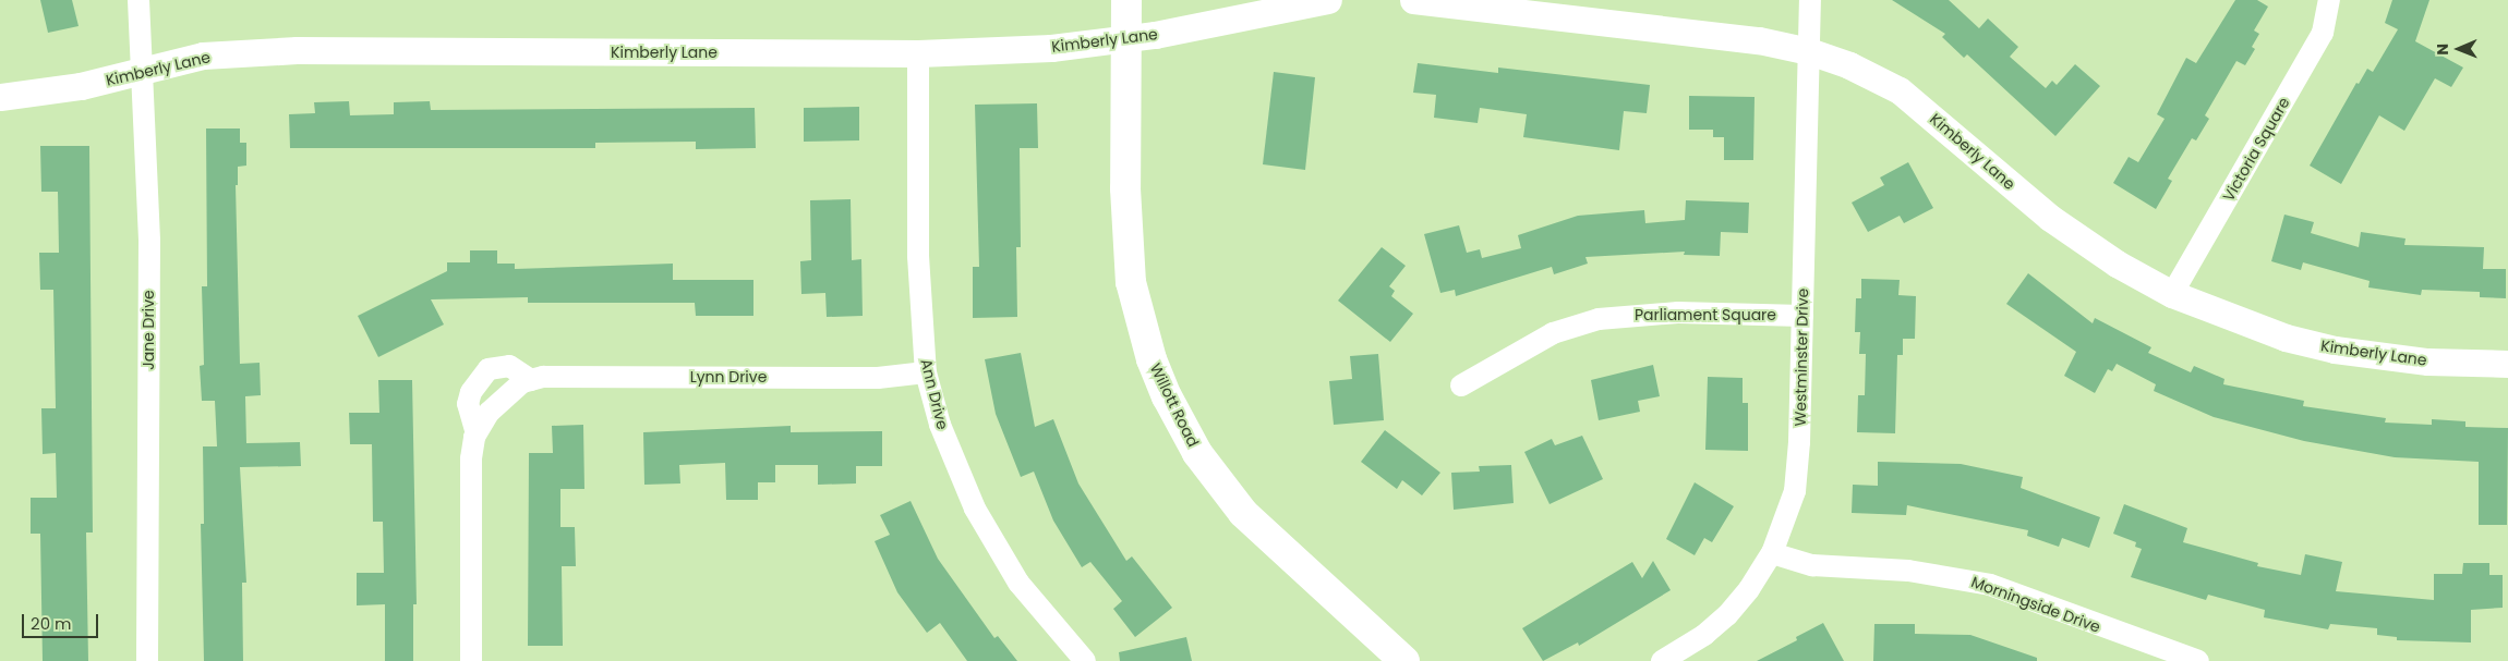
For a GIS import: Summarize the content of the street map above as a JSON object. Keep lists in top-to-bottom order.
{
  "streets": {
    "main road": ["Willott Road"],
    "street": [
      "Kimberly Lane",
      "Victoria Square",
      "Parliament Square",
      "Jane Drive",
      "Westminster Drive",
      "Lynn Drive",
      "Ann Drive",
      "Morningside Drive"
    ]
  },
  "crossings": [
    ["Kimberly Lane", "Victoria Square"],
    ["Kimberly Lane", "Jane Drive"],
    ["Kimberly Lane", "Westminster Drive"],
    ["Kimberly Lane", "Ann Drive"],
    ["Kimberly Lane", "Willott Road"],
    ["Parliament Square", "Westminster Drive"],
    ["Westminster Drive", "Morningside Drive"],
    ["Lynn Drive", "Ann Drive"]
  ],
  "scale_bar": "20 m",
  "north": "left"
}
